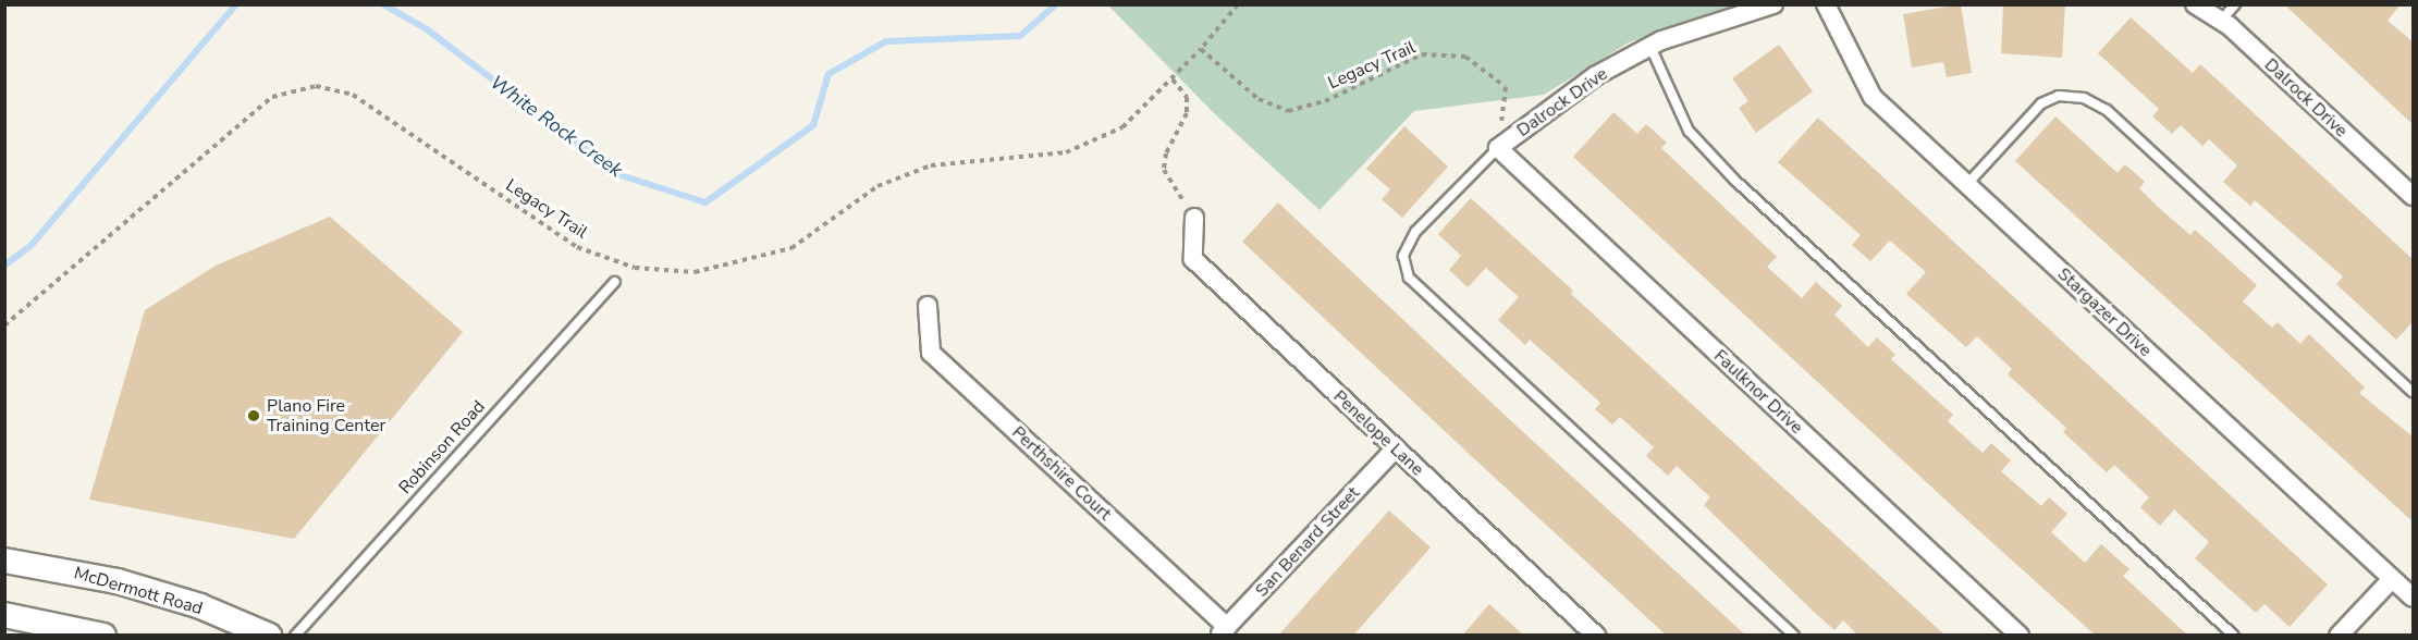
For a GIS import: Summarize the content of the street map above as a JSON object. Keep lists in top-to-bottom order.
{
  "streets": {
    "main road": ["McDermott Road"],
    "street": [
      "Dalrock Drive",
      "Stargazer Drive",
      "Faulknor Drive",
      "Penelope Lane",
      "Perthshire Court",
      "San Benard Street"
    ],
    "lane": ["Robinson Road"],
    "path": ["Legacy Trail"]
  },
  "crossings": [
    ["Legacy Trail", "Dalrock Drive"],
    ["Legacy Trail", "Faulknor Drive"],
    ["Dalrock Drive", "Faulknor Drive"],
    ["Penelope Lane", "San Benard Street"],
    ["Perthshire Court", "San Benard Street"]
  ],
  "water": ["White Rock Creek"],
  "places": ["Plano Fire Training Center"]
}
